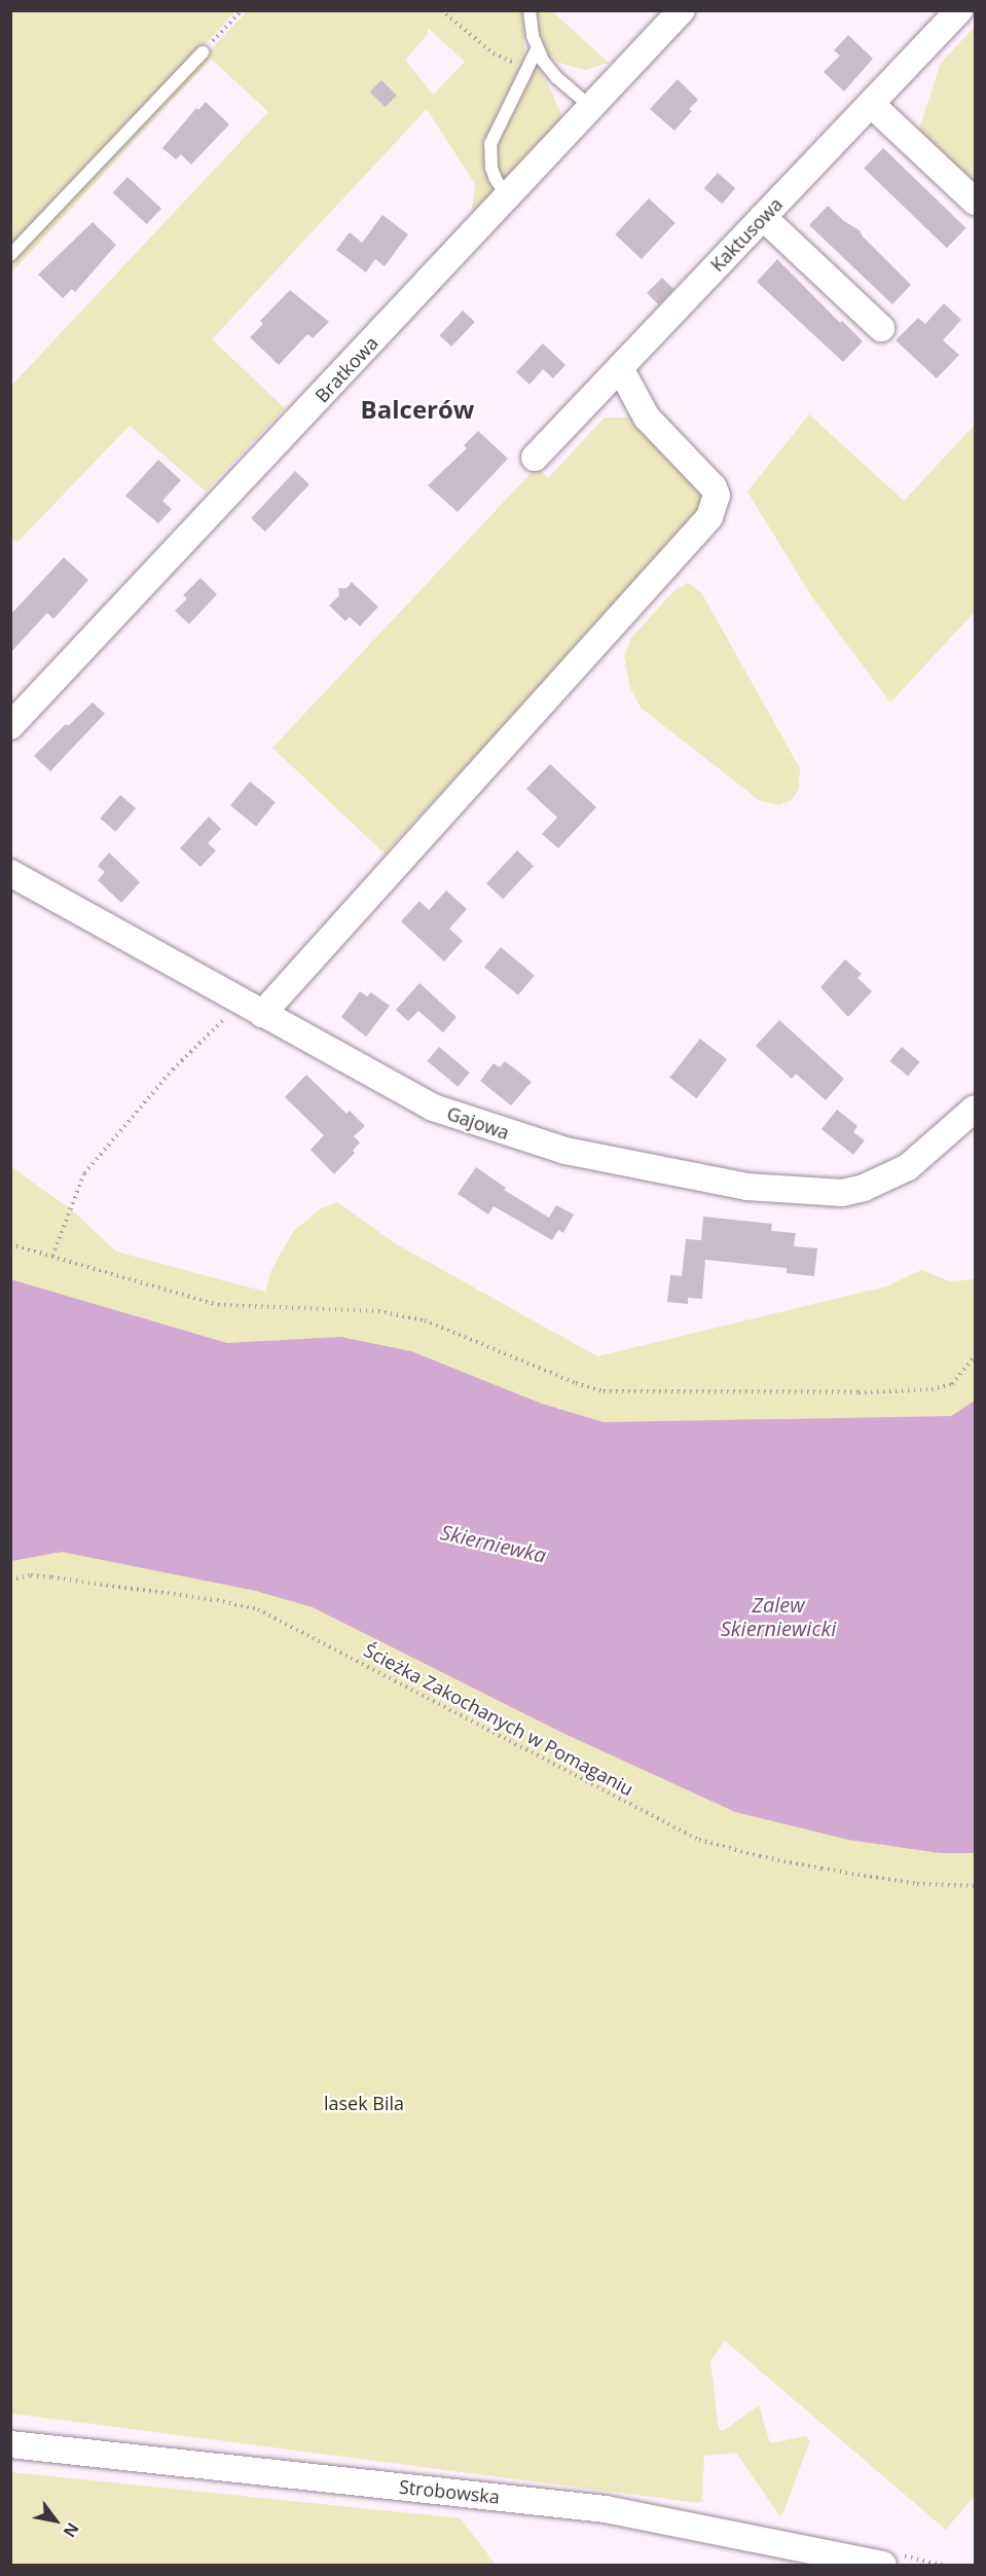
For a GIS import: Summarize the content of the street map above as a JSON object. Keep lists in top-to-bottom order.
{
  "streets": {
    "street": [
      "Kaktusowa",
      "Bratkowa",
      "Gajowa",
      "Strobowska"
    ],
    "path": ["Ścieżka Zakochanych w Pomaganiu"]
  },
  "districts": ["Balcerów"],
  "water": ["Skierniewka", "Zalew Skierniewicki"],
  "parks": ["lasek Bila"],
  "north": "bottom right"
}
